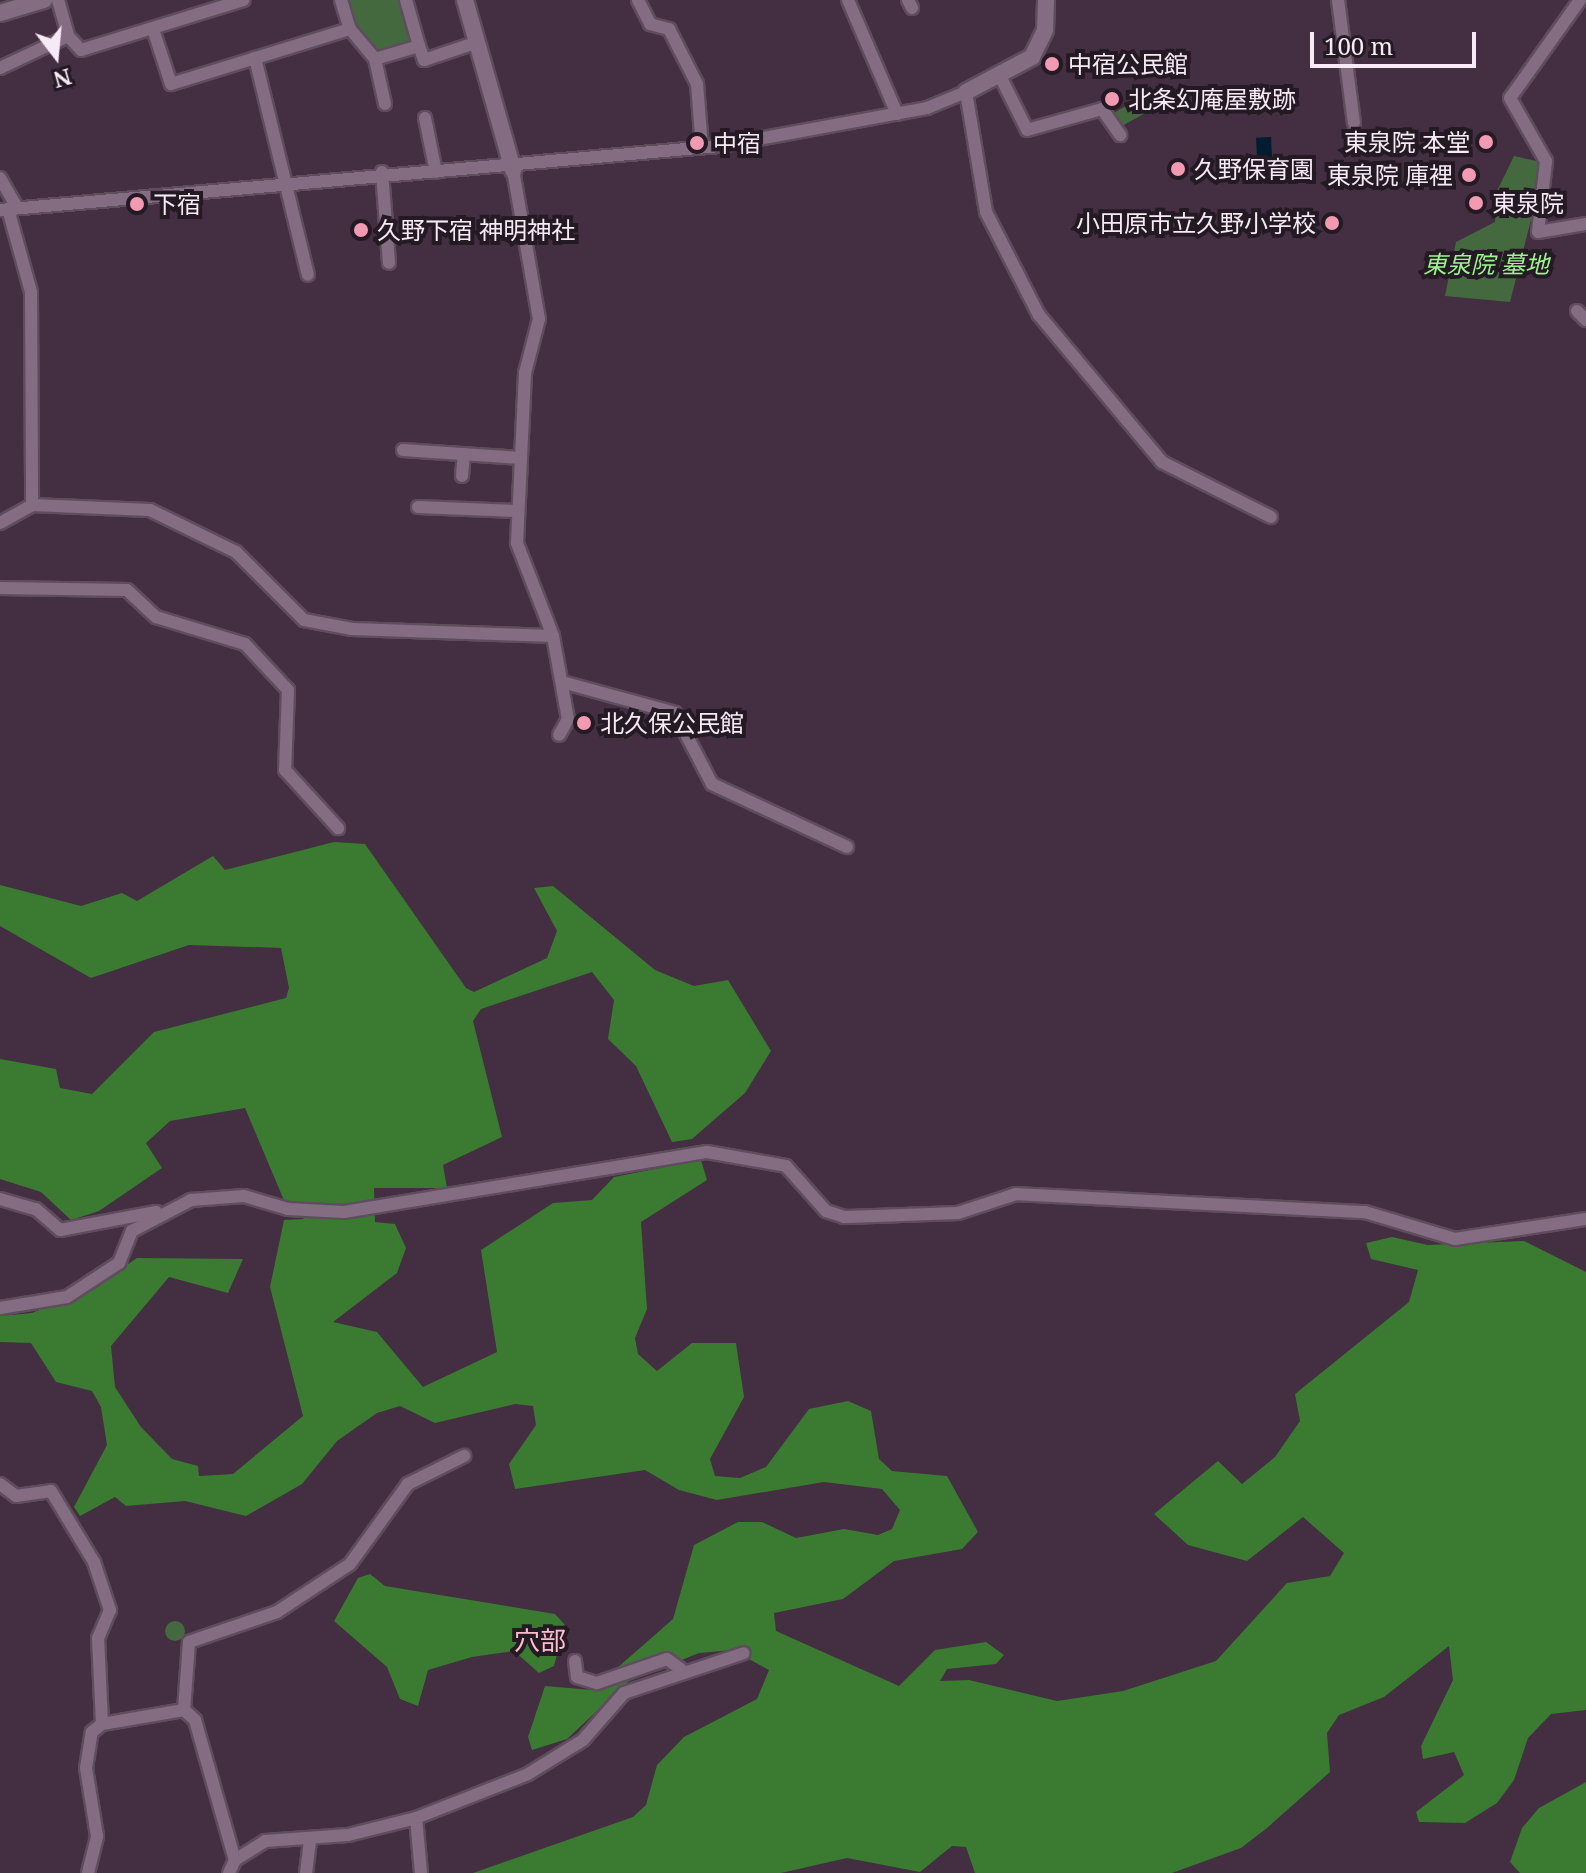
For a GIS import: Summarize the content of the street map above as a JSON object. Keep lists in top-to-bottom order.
{
  "districts": ["穴部"],
  "parks": ["東泉院 墓地"],
  "places": [
    "中宿公民館",
    "北条幻庵屋敷跡",
    "東泉院 本堂",
    "中宿",
    "久野保育園",
    "東泉院 庫裡",
    "東泉院",
    "下宿",
    "小田原市立久野小学校",
    "久野下宿 神明神社",
    "北久保公民館"
  ],
  "scale_bar": "100 m",
  "north": "bottom"
}
